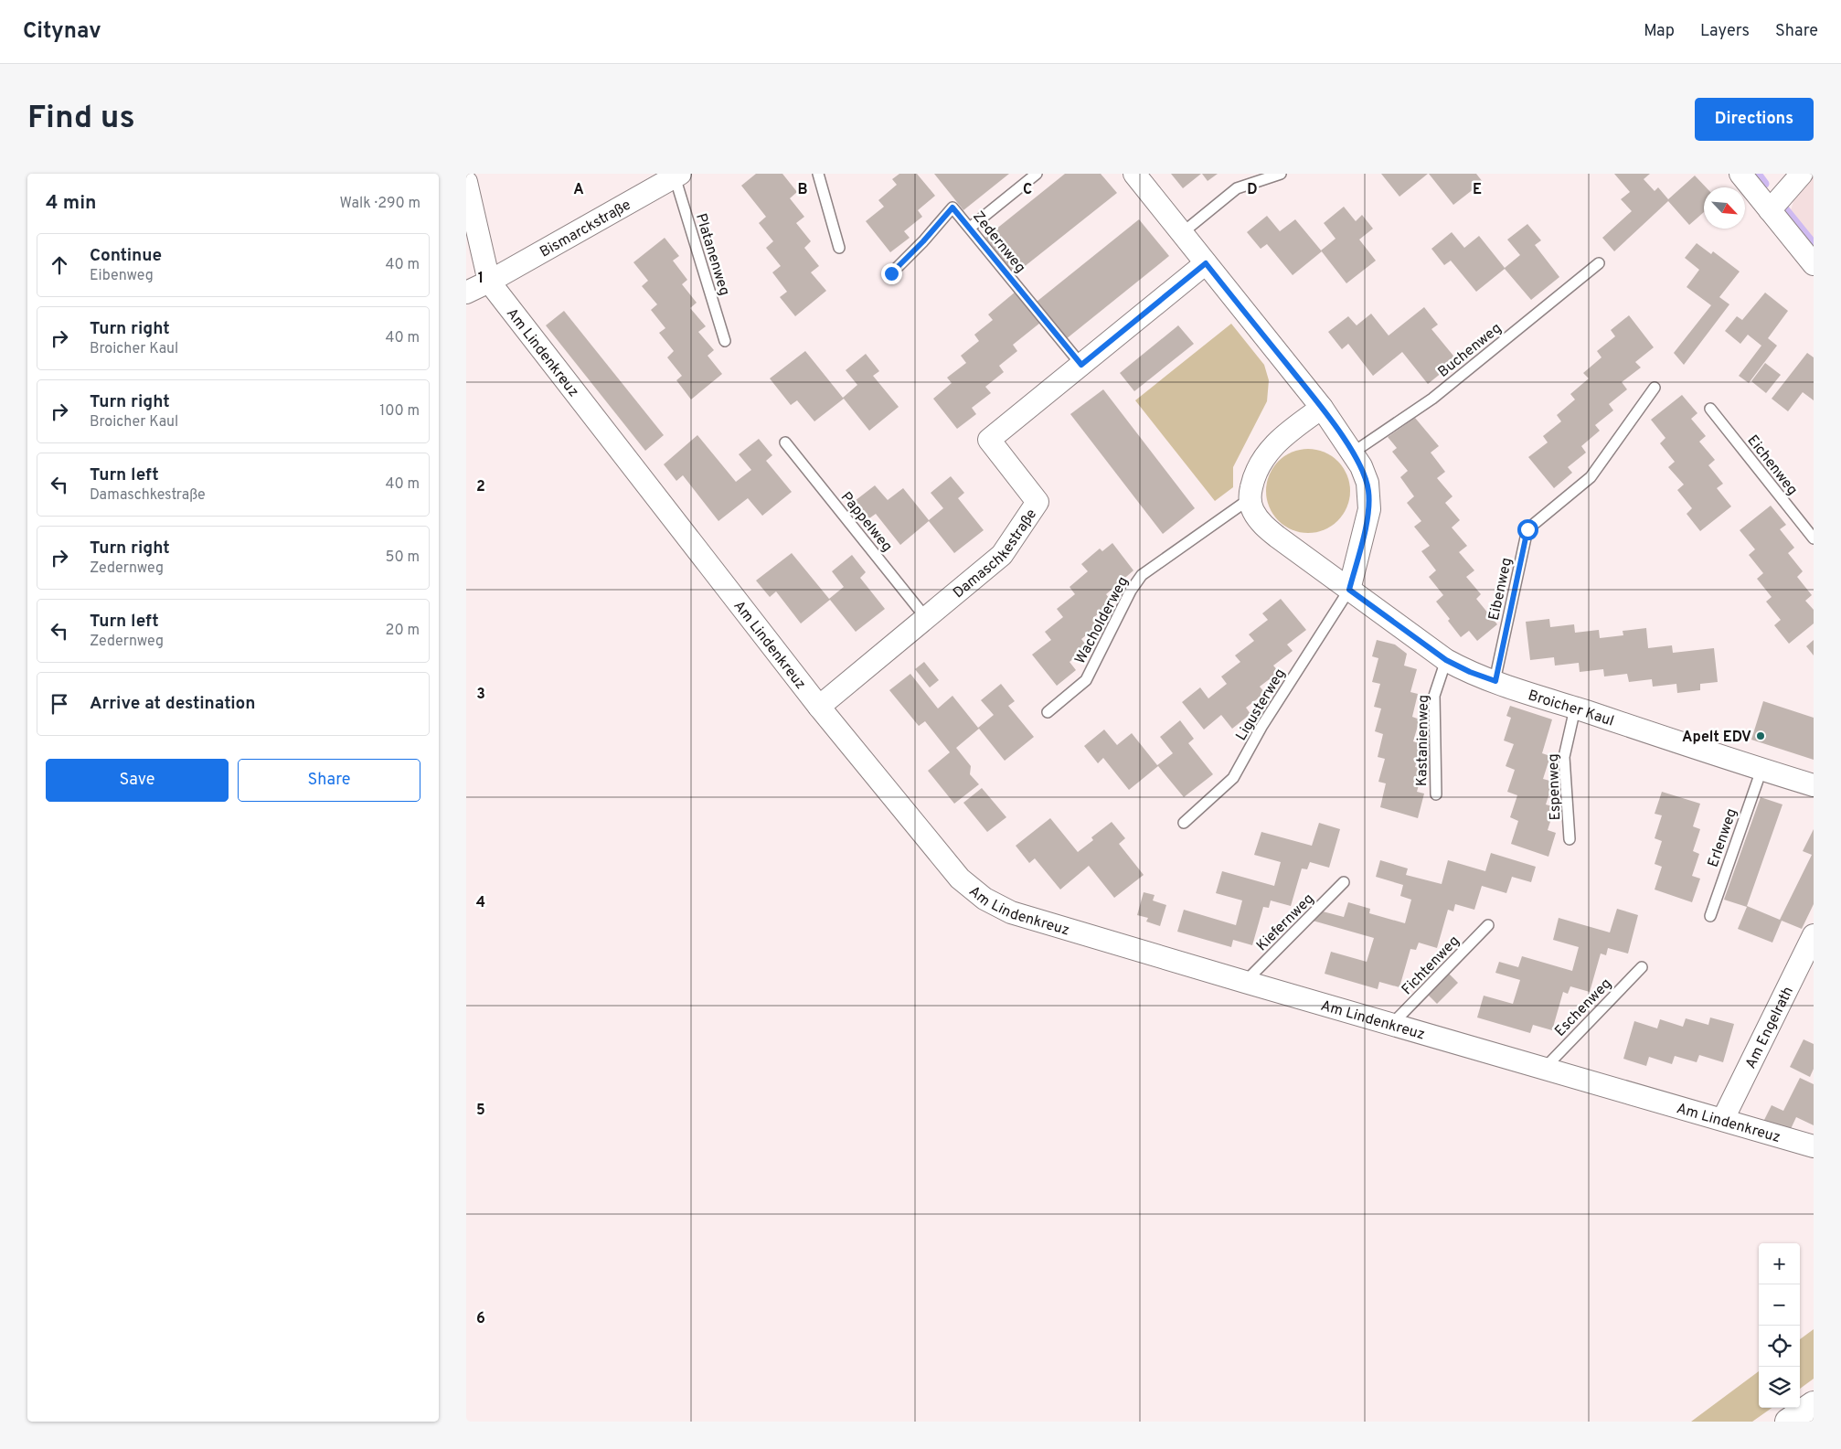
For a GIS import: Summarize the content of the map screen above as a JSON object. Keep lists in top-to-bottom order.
{
  "streets": {
    "street": [
      "Bismarckstraße",
      "Am Lindenkreuz",
      "Damaschkestraße",
      "Broicher Kaul",
      "Am Engelrath"
    ],
    "lane": [
      "Zedernweg",
      "Platanenweg",
      "Buchenweg",
      "Eichenweg",
      "Pappelweg",
      "Eibenweg",
      "Wacholderweg",
      "Ligusterweg",
      "Kastanienweg",
      "Espenweg",
      "Erlenweg",
      "Kiefernweg",
      "Fichtenweg",
      "Eschenweg"
    ]
  },
  "crossings": [
    ["Bismarckstraße", "Platanenweg"],
    ["Bismarckstraße", "Am Lindenkreuz"],
    ["Zedernweg", "Damaschkestraße"],
    ["Am Lindenkreuz", "Damaschkestraße"],
    ["Am Lindenkreuz", "Kiefernweg"],
    ["Am Lindenkreuz", "Fichtenweg"],
    ["Am Lindenkreuz", "Eschenweg"],
    ["Am Lindenkreuz", "Am Engelrath"],
    ["Pappelweg", "Damaschkestraße"],
    ["Eibenweg", "Broicher Kaul"],
    ["Wacholderweg", "Broicher Kaul"],
    ["Ligusterweg", "Broicher Kaul"],
    ["Broicher Kaul", "Kastanienweg"],
    ["Broicher Kaul", "Espenweg"],
    ["Broicher Kaul", "Erlenweg"]
  ],
  "places": ["Apelt EDV"],
  "north": "bottom right",
  "page": {
    "header": "Citynav",
    "nav": ["Map", "Layers", "Share"],
    "buttons": [
      "Directions",
      ["Save", "Share"]
    ],
    "title": "Find us",
    "heading": ["4 min", "Walk · 290 m"],
    "list": [
      ["Continue", "Eibenweg", "40 m"],
      ["Turn right", "Broicher Kaul", "40 m"],
      ["Turn right", "Broicher Kaul", "100 m"],
      ["Turn left", "Damaschkestraße", "40 m"],
      ["Turn right", "Zedernweg", "50 m"],
      ["Turn left", "Zedernweg", "20 m"],
      "Arrive at destination"
    ],
    "map_buttons": ["+", "−"]
  },
  "grid": {
    "columns": [
      "A",
      "B",
      "C",
      "D",
      "E"
    ],
    "rows": [
      "1",
      "2",
      "3",
      "4",
      "5",
      "6"
    ]
  }
}
